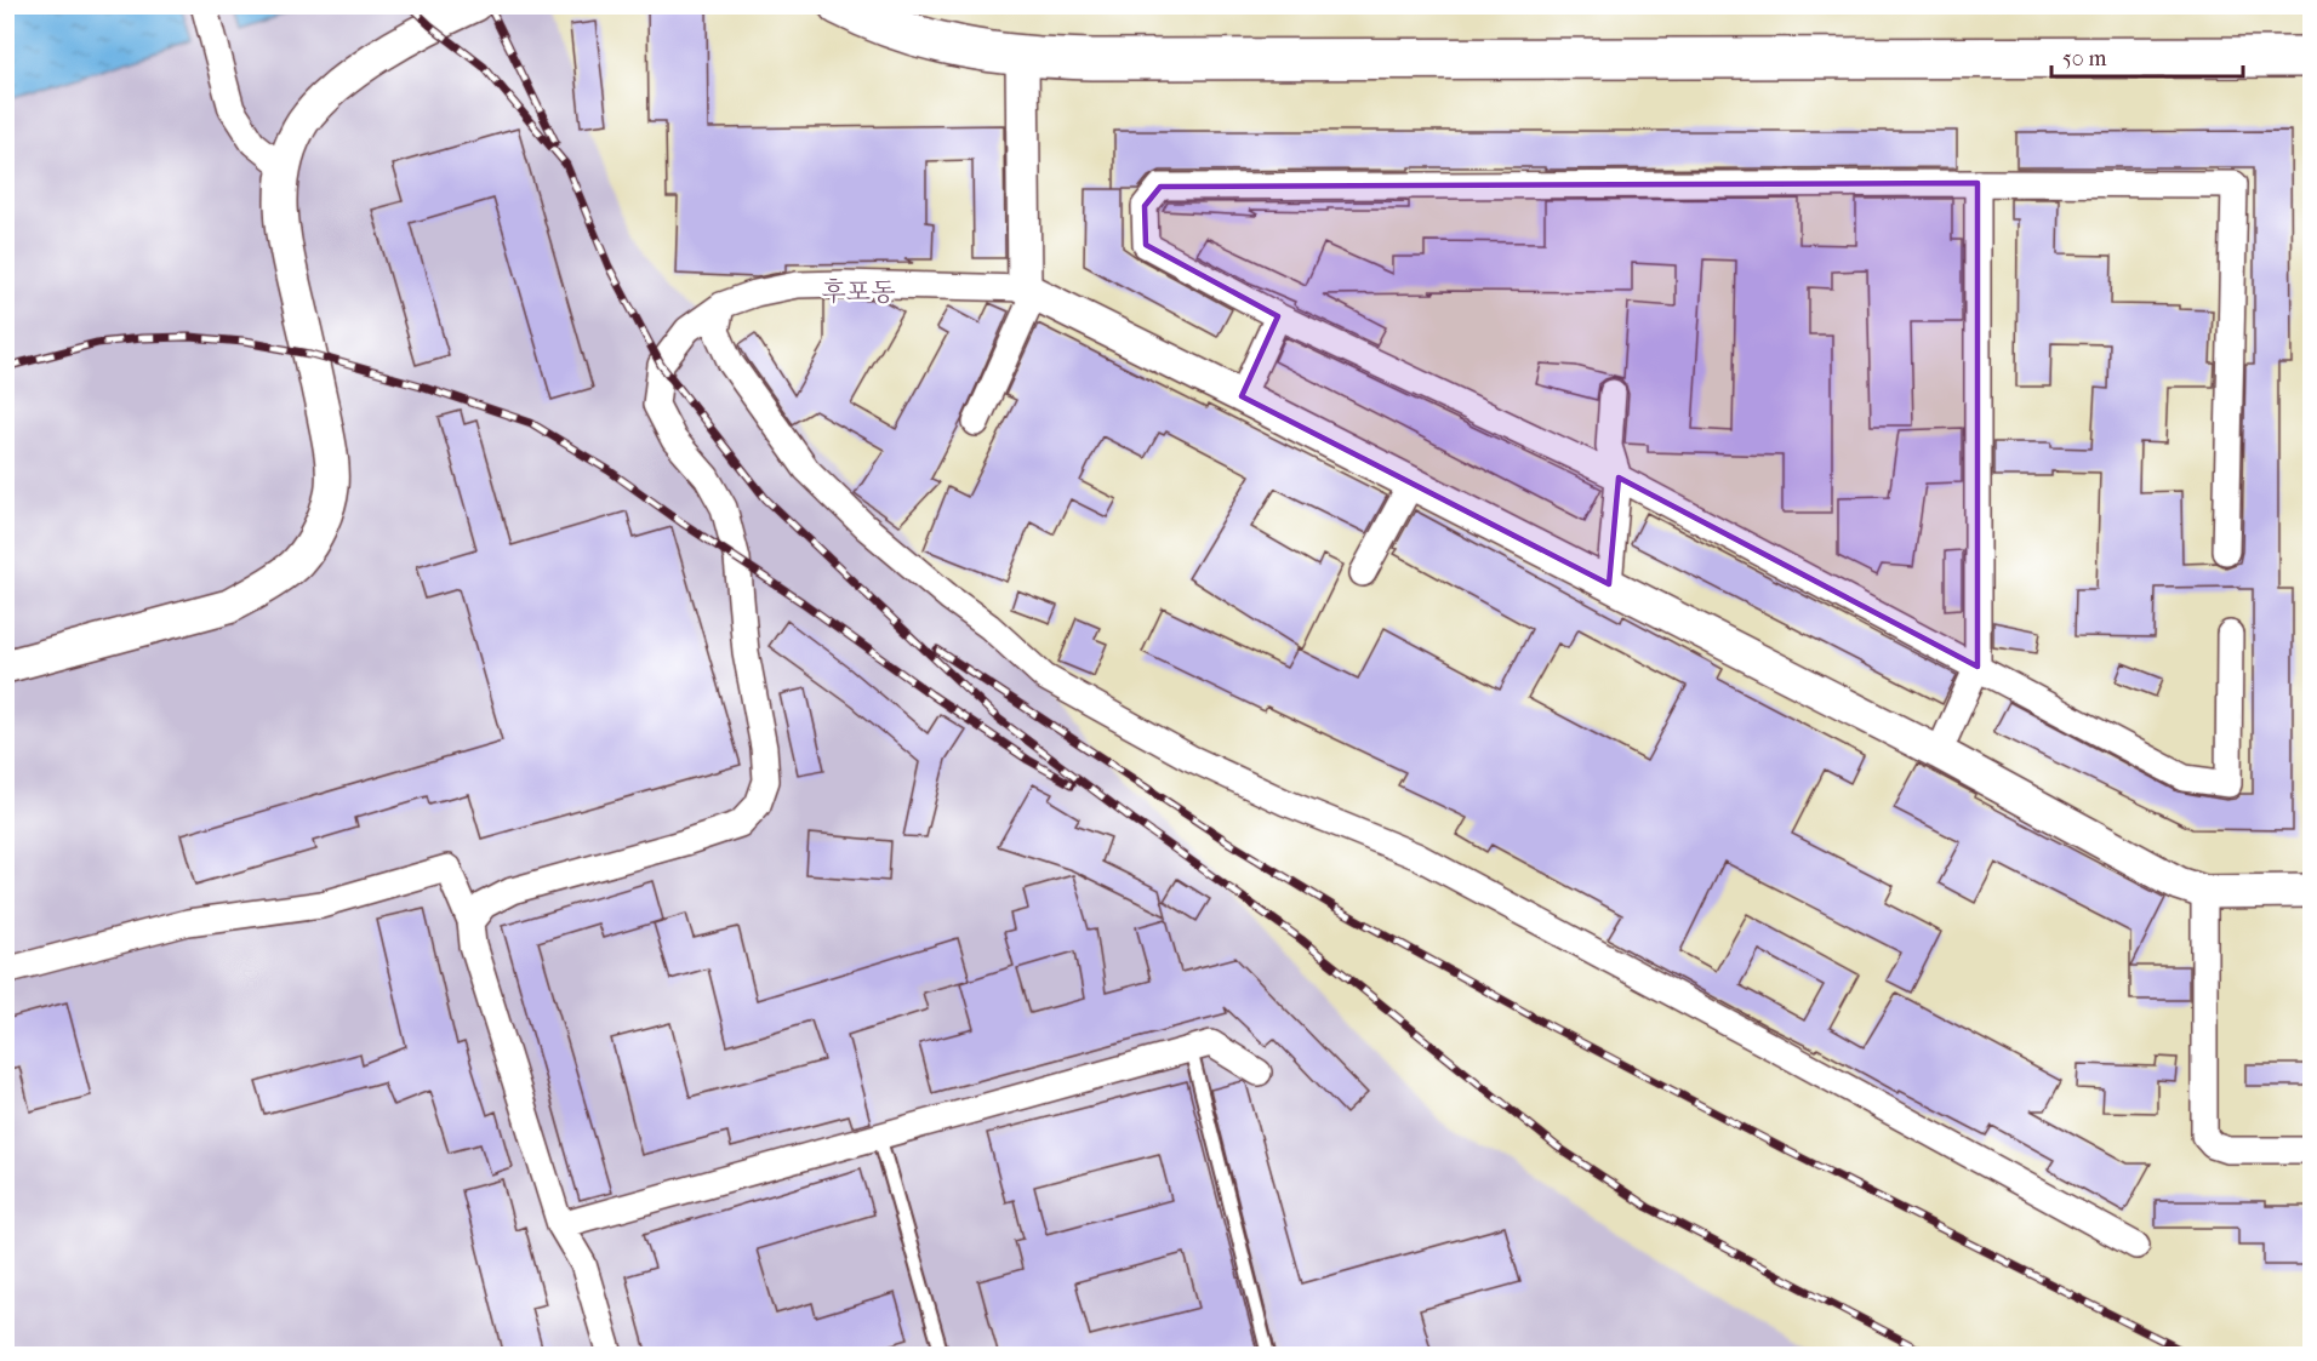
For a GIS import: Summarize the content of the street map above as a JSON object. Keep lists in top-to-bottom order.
{
  "districts": ["후포동"],
  "scale_bar": "50 m"
}
